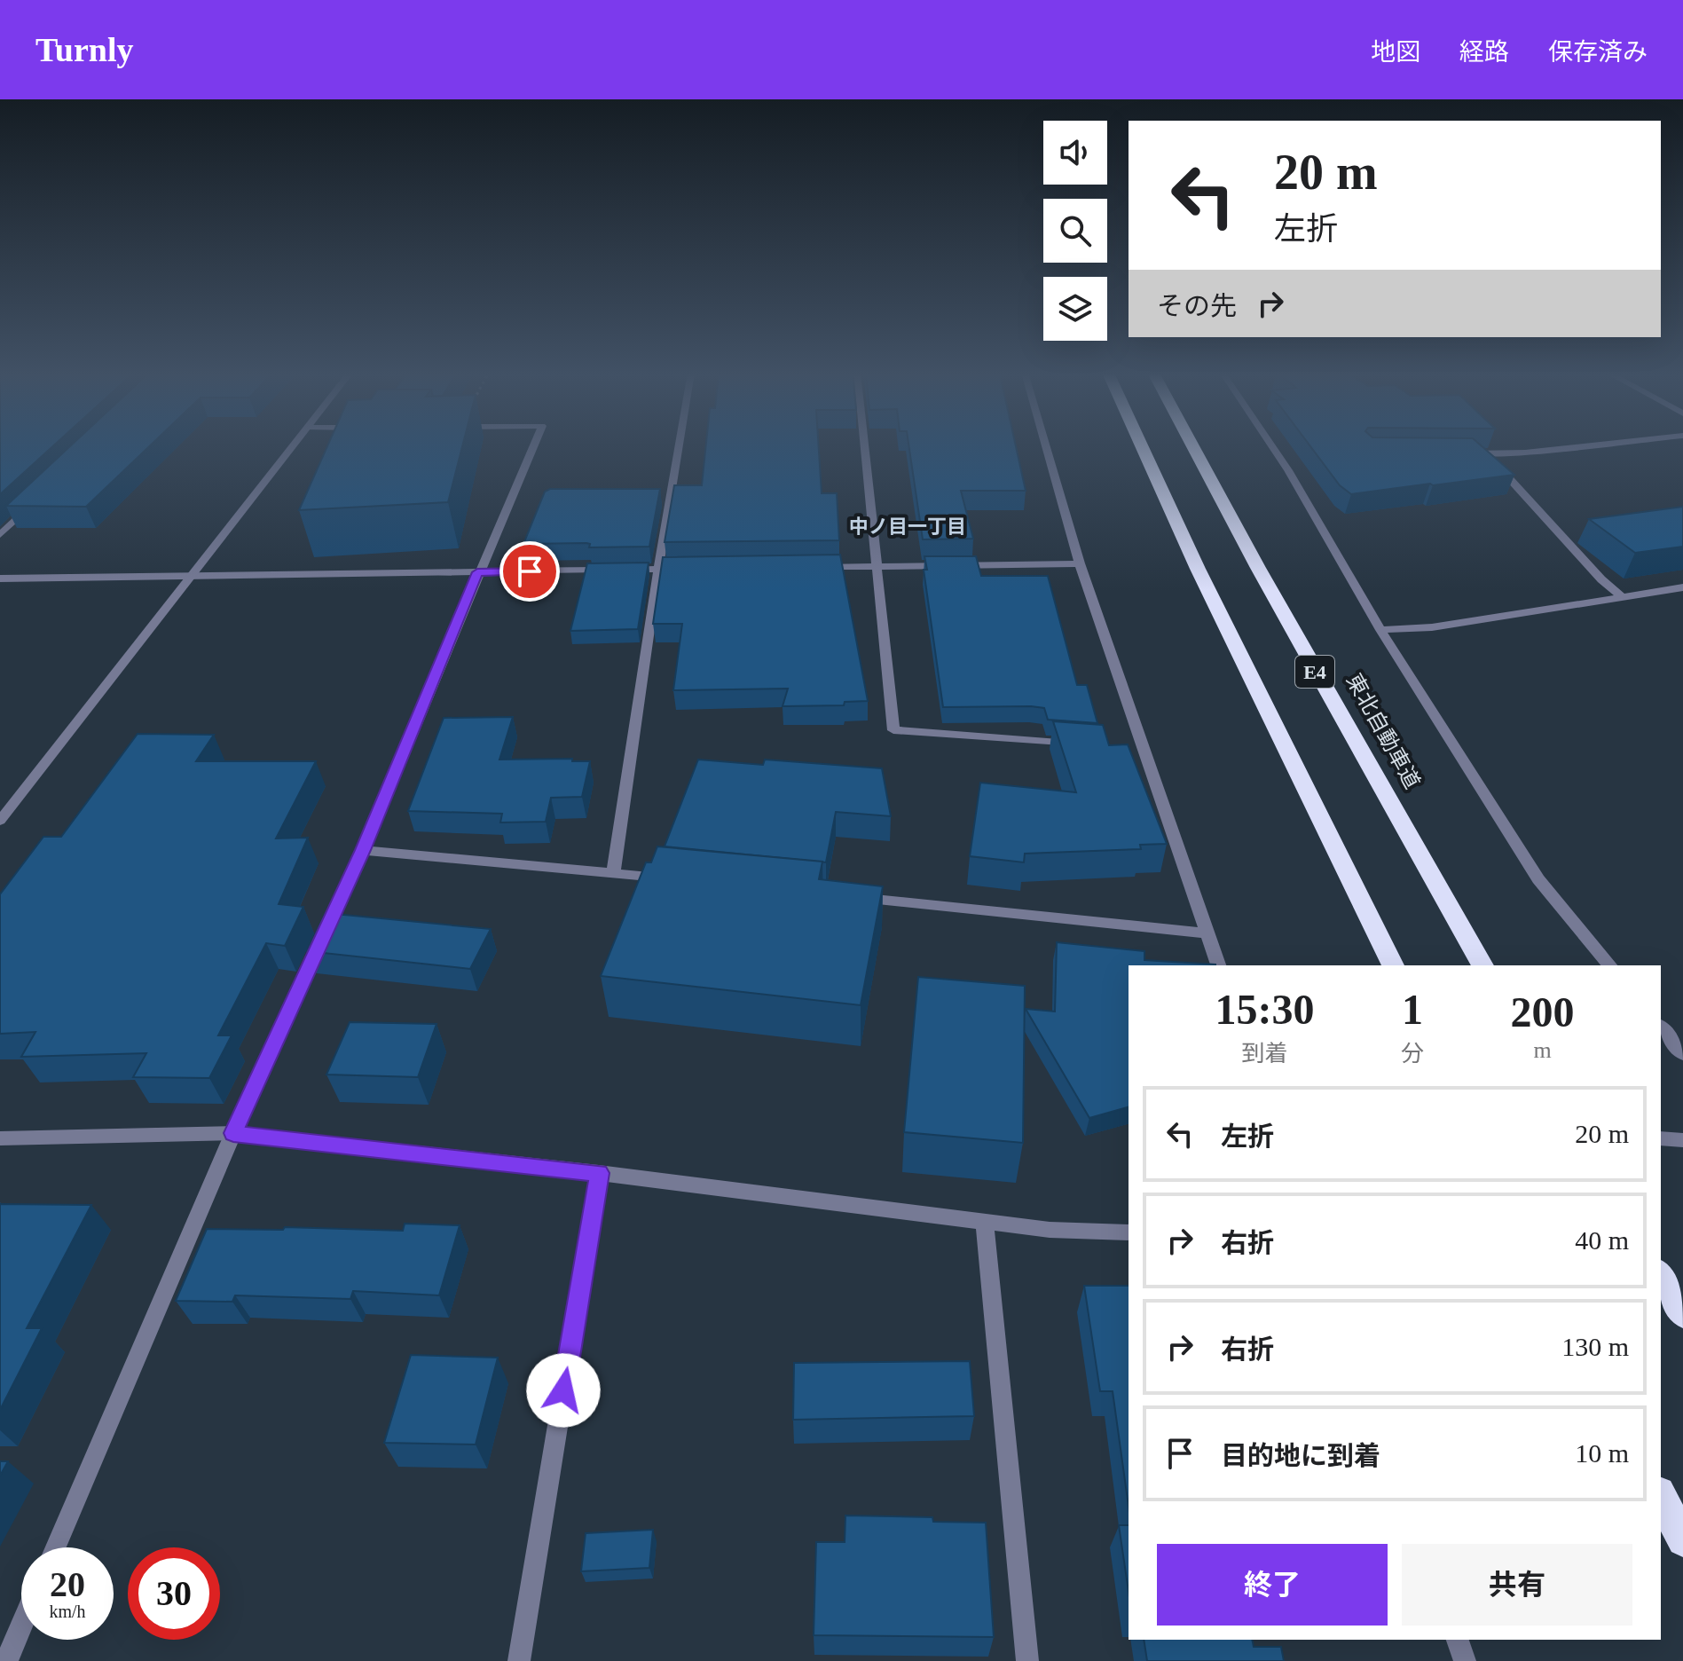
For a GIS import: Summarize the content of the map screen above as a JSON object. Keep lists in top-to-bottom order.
{
  "streets": {
    "highway": ["E4", "東北自動車道"]
  },
  "districts": ["中ノ目一丁目"],
  "page": {
    "header": "Turnly",
    "nav": ["地図", "経路", "保存済み"],
    "turn": ["20 m", "左折"],
    "then": "その先",
    "eta": [
      "15:30",
      "到着",
      "1",
      "分",
      "200",
      "m"
    ],
    "list": [
      {
        "name": "左折",
        "value": "20 m"
      },
      {
        "name": "右折",
        "value": "40 m"
      },
      {
        "name": "右折",
        "value": "130 m"
      },
      {
        "name": "目的地に到着",
        "value": "10 m"
      }
    ],
    "buttons": ["終了", "共有"],
    "speed": "20 km/h",
    "limit": "30"
  }
}
